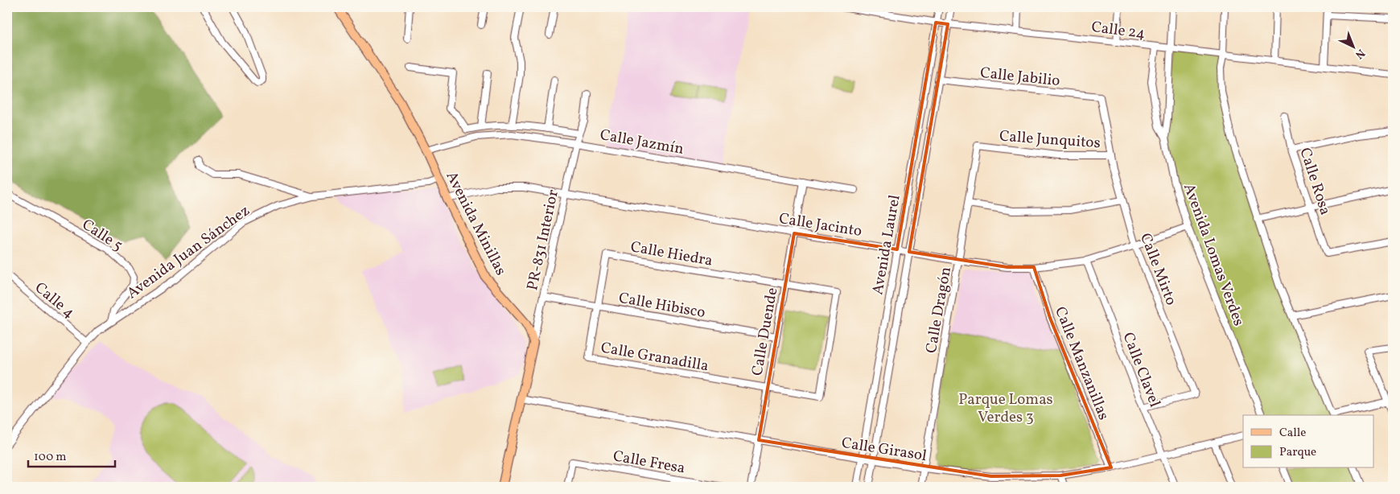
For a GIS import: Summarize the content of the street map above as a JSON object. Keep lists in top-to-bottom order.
{
  "streets": {
    "main road": ["Avenida Minillas"],
    "street": [
      "Calle 24",
      "Calle Jabilio",
      "Calle Junquitos",
      "Calle Jazmín",
      "Calle Rosa",
      "Calle Jacinto",
      "Calle 5",
      "PR-831 Interior",
      "Avenida Laurel",
      "Avenida Juan Sánchez",
      "Calle Hiedra",
      "Avenida Lomas Verdes",
      "Calle Mirto",
      "Calle 4",
      "Calle Hibisco",
      "Calle Dragón",
      "Calle Duende",
      "Calle Granadilla",
      "Calle Manzanillas",
      "Calle Clavel",
      "Calle Girasol",
      "Calle Fresa"
    ]
  },
  "crossings": [
    ["Calle 24", "Avenida Laurel"],
    ["Calle 24", "Avenida Lomas Verdes"],
    ["Calle Jabilio", "Avenida Laurel"],
    ["Calle Jabilio", "Calle Mirto"],
    ["Calle Junquitos", "Calle Mirto"],
    ["Calle Junquitos", "Calle Dragón"],
    ["Calle Jazmín", "Avenida Minillas"],
    ["Calle Jazmín", "PR-831 Interior"],
    ["Calle Jazmín", "Calle Duende"],
    ["Avenida Minillas", "Calle Jacinto"],
    ["Avenida Minillas", "PR-831 Interior"],
    ["Avenida Minillas", "Avenida Juan Sánchez"],
    ["Calle Jacinto", "PR-831 Interior"],
    ["Calle Jacinto", "Avenida Laurel"],
    ["Calle Jacinto", "Avenida Lomas Verdes"],
    ["Calle Jacinto", "Calle Mirto"],
    ["Calle Jacinto", "Calle Dragón"],
    ["Calle Jacinto", "Calle Duende"],
    ["Calle Jacinto", "Calle Manzanillas"],
    ["Calle Jacinto", "Calle Clavel"],
    ["Calle 5", "Avenida Juan Sánchez"],
    ["PR-831 Interior", "Calle Hibisco"],
    ["Avenida Laurel", "Calle Girasol"],
    ["Avenida Juan Sánchez", "Calle 4"],
    ["Calle Hiedra", "Calle Hibisco"],
    ["Calle Hiedra", "Calle Duende"],
    ["Calle Hiedra", "Calle Granadilla"],
    ["Calle Mirto", "Calle Clavel"],
    ["Calle Hibisco", "Calle Duende"],
    ["Calle Hibisco", "Calle Granadilla"],
    ["Calle Dragón", "Calle Girasol"],
    ["Calle Duende", "Calle Granadilla"],
    ["Calle Duende", "Calle Girasol"],
    ["Calle Manzanillas", "Calle Girasol"],
    ["Calle Clavel", "Calle Girasol"]
  ],
  "parks": ["Parque Lomas Verdes 3"],
  "legend": ["Calle", "Parque"],
  "scale_bar": "100 m",
  "north": "bottom right"
}
